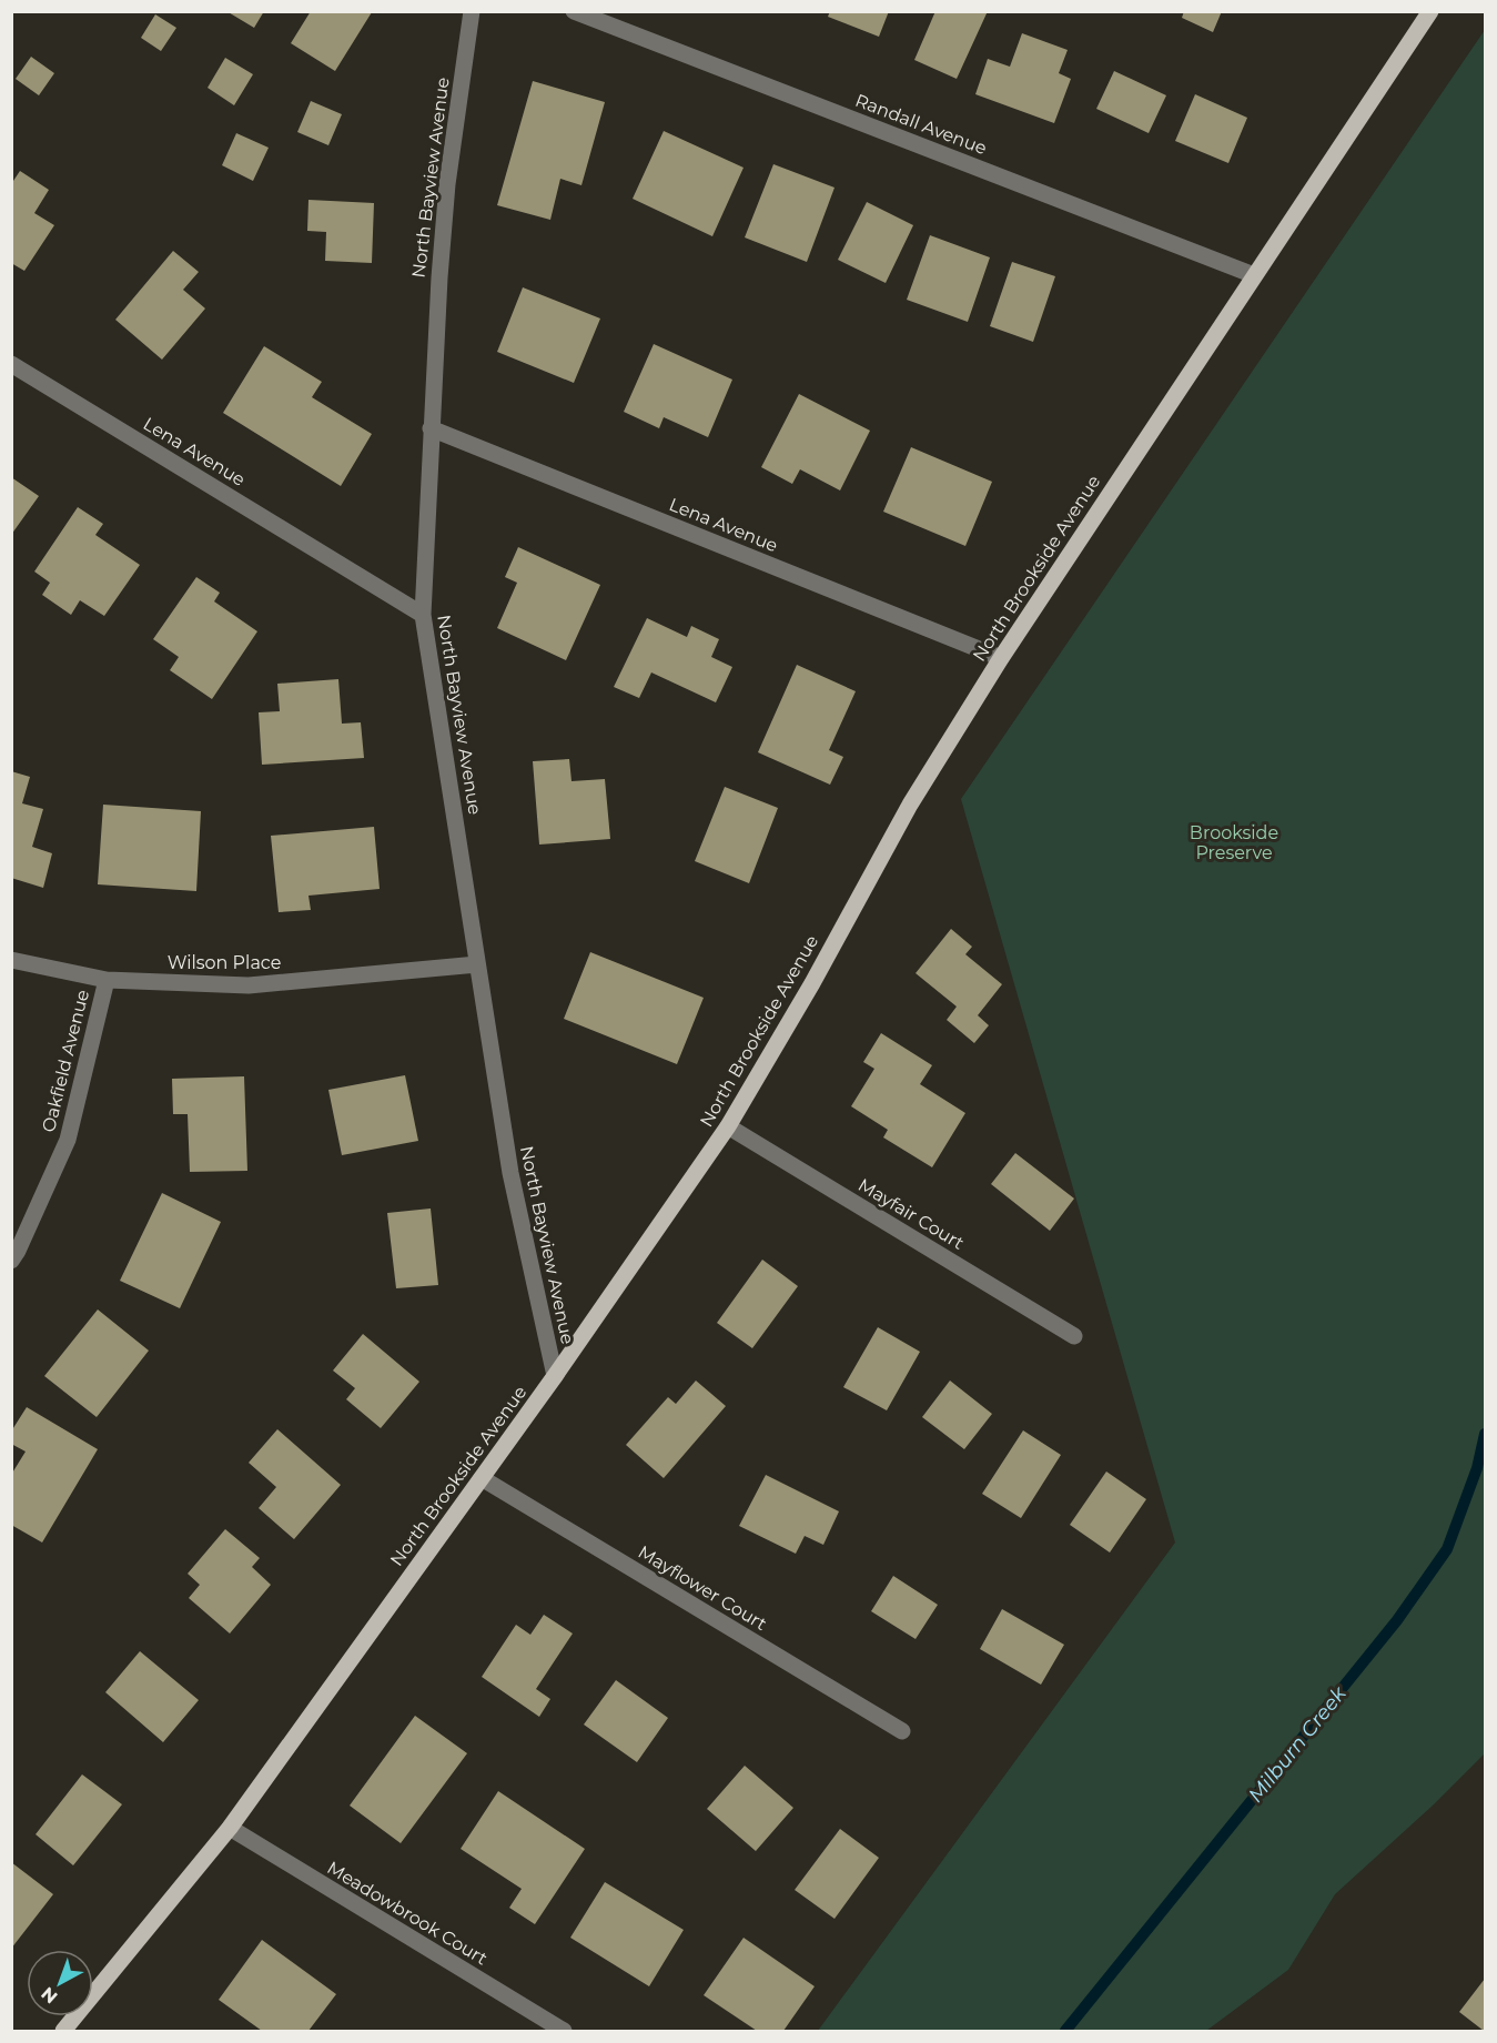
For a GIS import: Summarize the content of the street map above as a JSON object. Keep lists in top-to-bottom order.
{
  "streets": {
    "main road": ["North Brookside Avenue"],
    "street": [
      "Randall Avenue",
      "North Bayview Avenue",
      "Lena Avenue",
      "Wilson Place",
      "Oakfield Avenue",
      "Mayfair Court",
      "Mayflower Court",
      "Meadowbrook Court"
    ]
  },
  "crossings": [
    ["Randall Avenue", "North Brookside Avenue"],
    ["North Bayview Avenue", "Lena Avenue"],
    ["North Bayview Avenue", "North Brookside Avenue"],
    ["North Bayview Avenue", "Wilson Place"],
    ["Lena Avenue", "North Brookside Avenue"],
    ["North Brookside Avenue", "Mayfair Court"],
    ["North Brookside Avenue", "Mayflower Court"],
    ["North Brookside Avenue", "Meadowbrook Court"],
    ["Wilson Place", "Oakfield Avenue"]
  ],
  "water": ["Milburn Creek"],
  "parks": ["Brookside Preserve"],
  "north": "bottom left"
}
